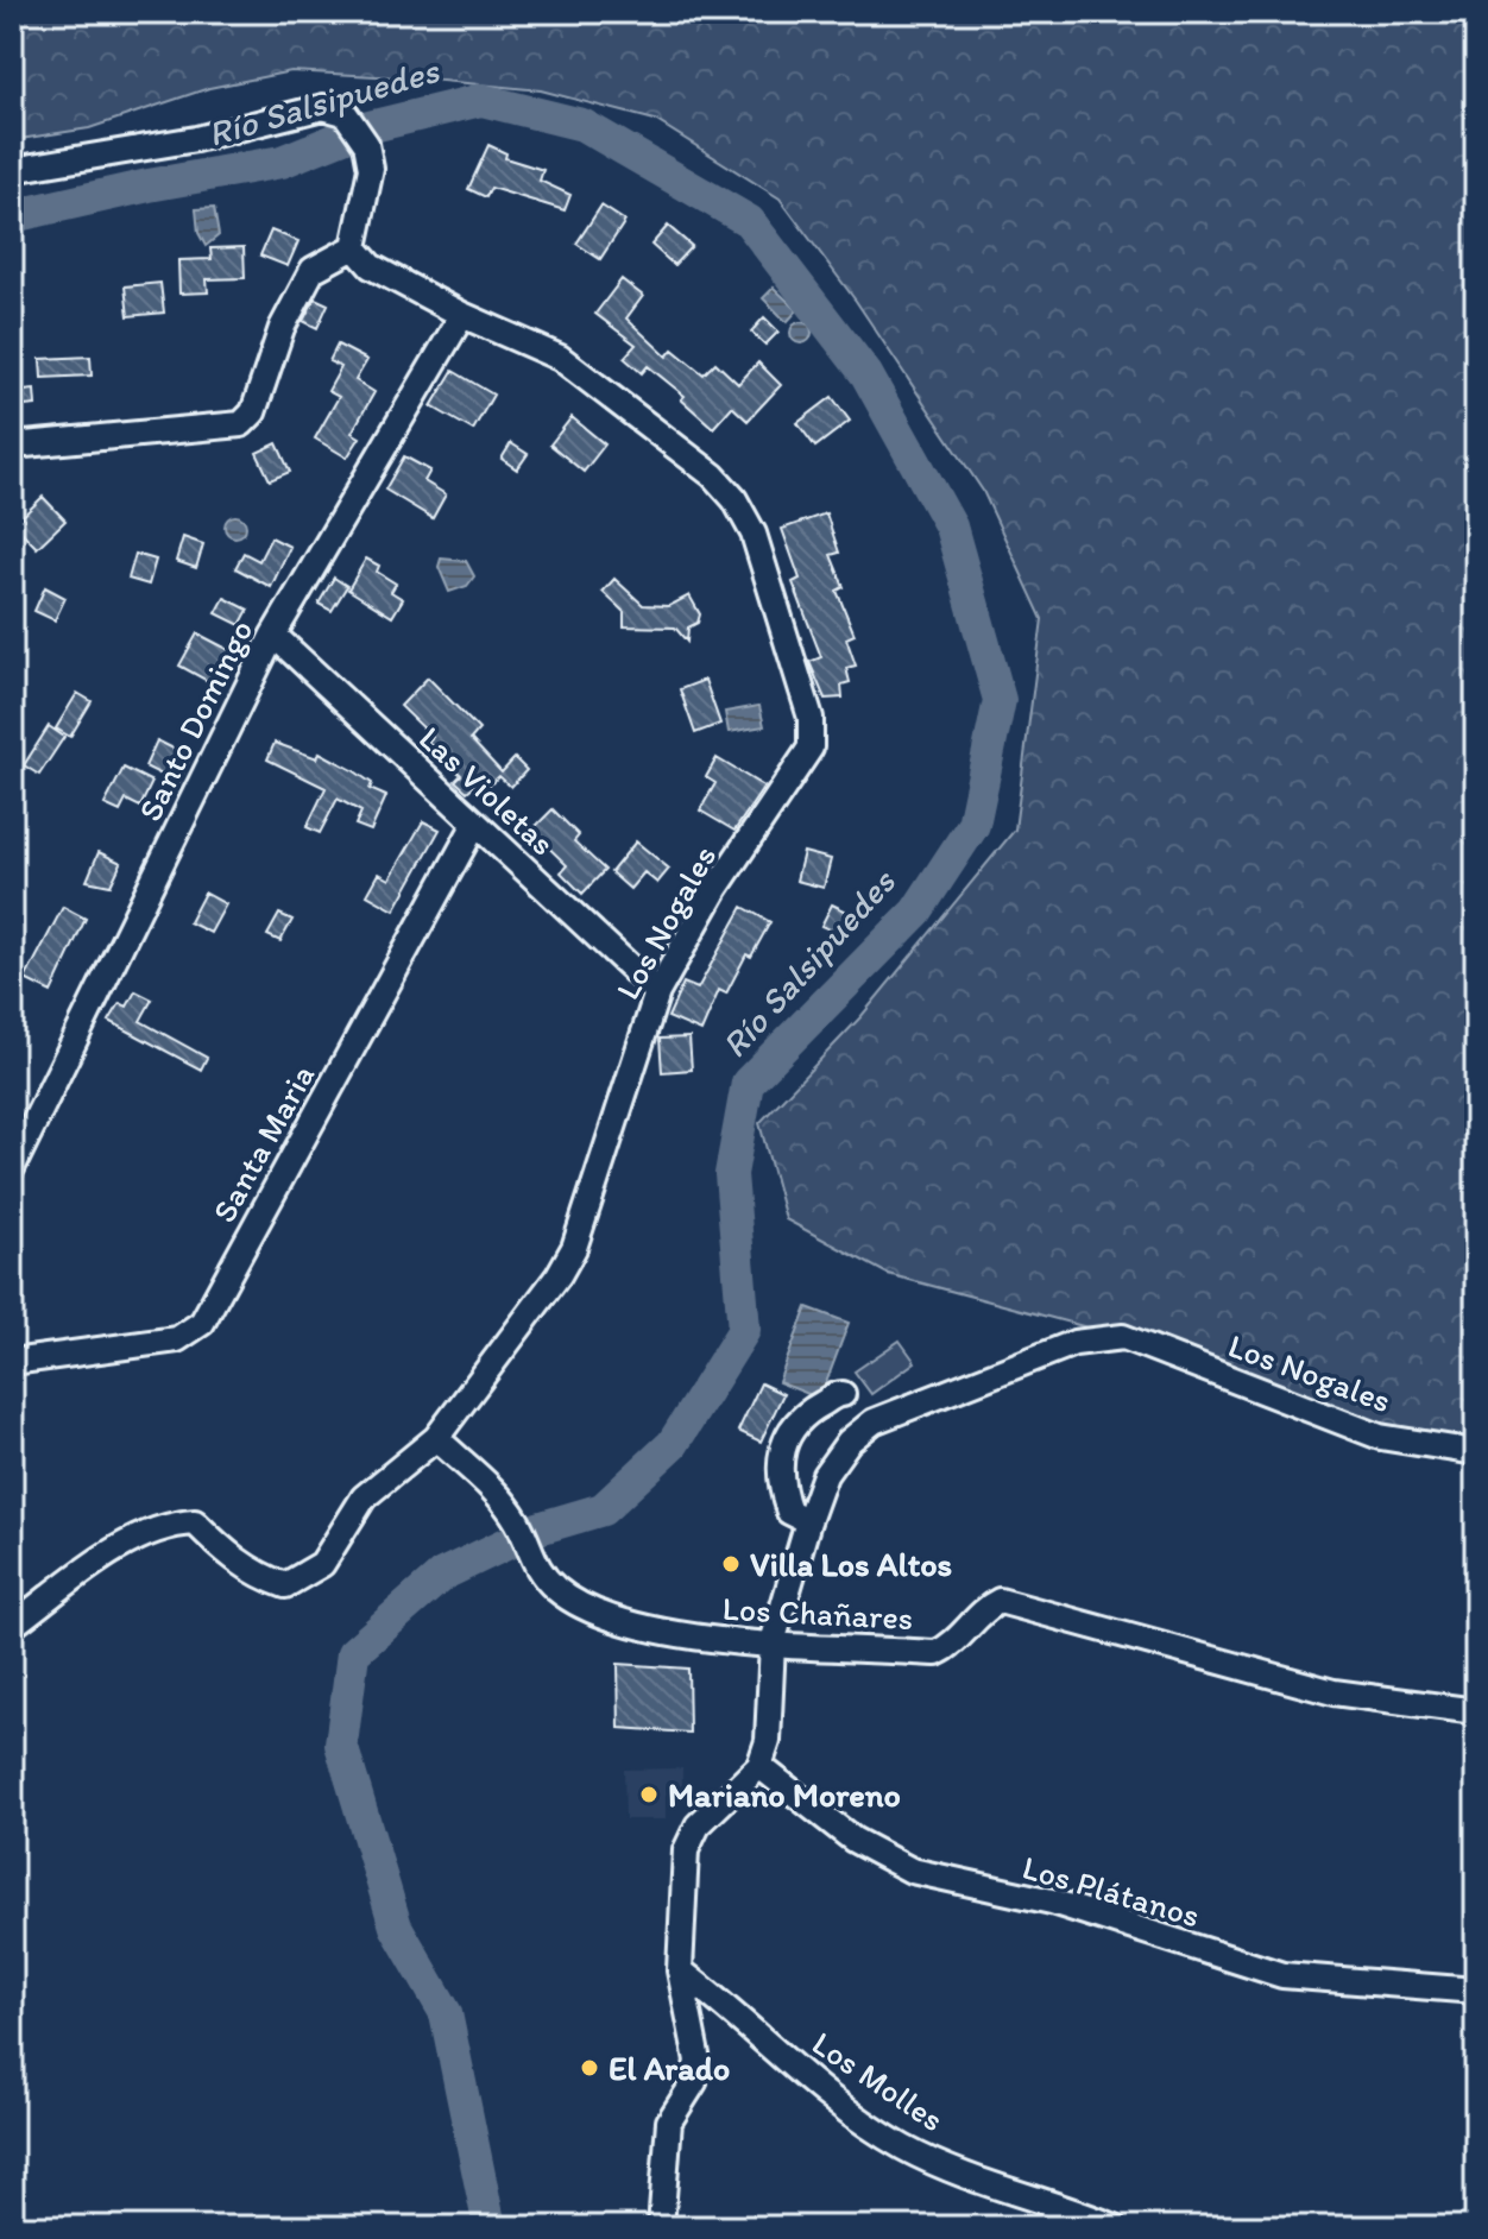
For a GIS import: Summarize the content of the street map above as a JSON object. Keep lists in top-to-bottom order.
{
  "streets": {
    "street": [
      "Santo Domingo",
      "Las Violetas",
      "Los Nogales",
      "Santa Maria",
      "Los Chañares",
      "Los Plátanos",
      "Los Molles"
    ]
  },
  "crossings": [
    ["Santo Domingo", "Las Violetas"],
    ["Santo Domingo", "Los Nogales"],
    ["Las Violetas", "Los Nogales"],
    ["Las Violetas", "Santa Maria"],
    ["Los Nogales", "Los Chañares"],
    ["Los Nogales", "Los Plátanos"]
  ],
  "water": ["Río Salsipuedes"],
  "places": ["Villa Los Altos", "Mariano Moreno", "El Arado"]
}
